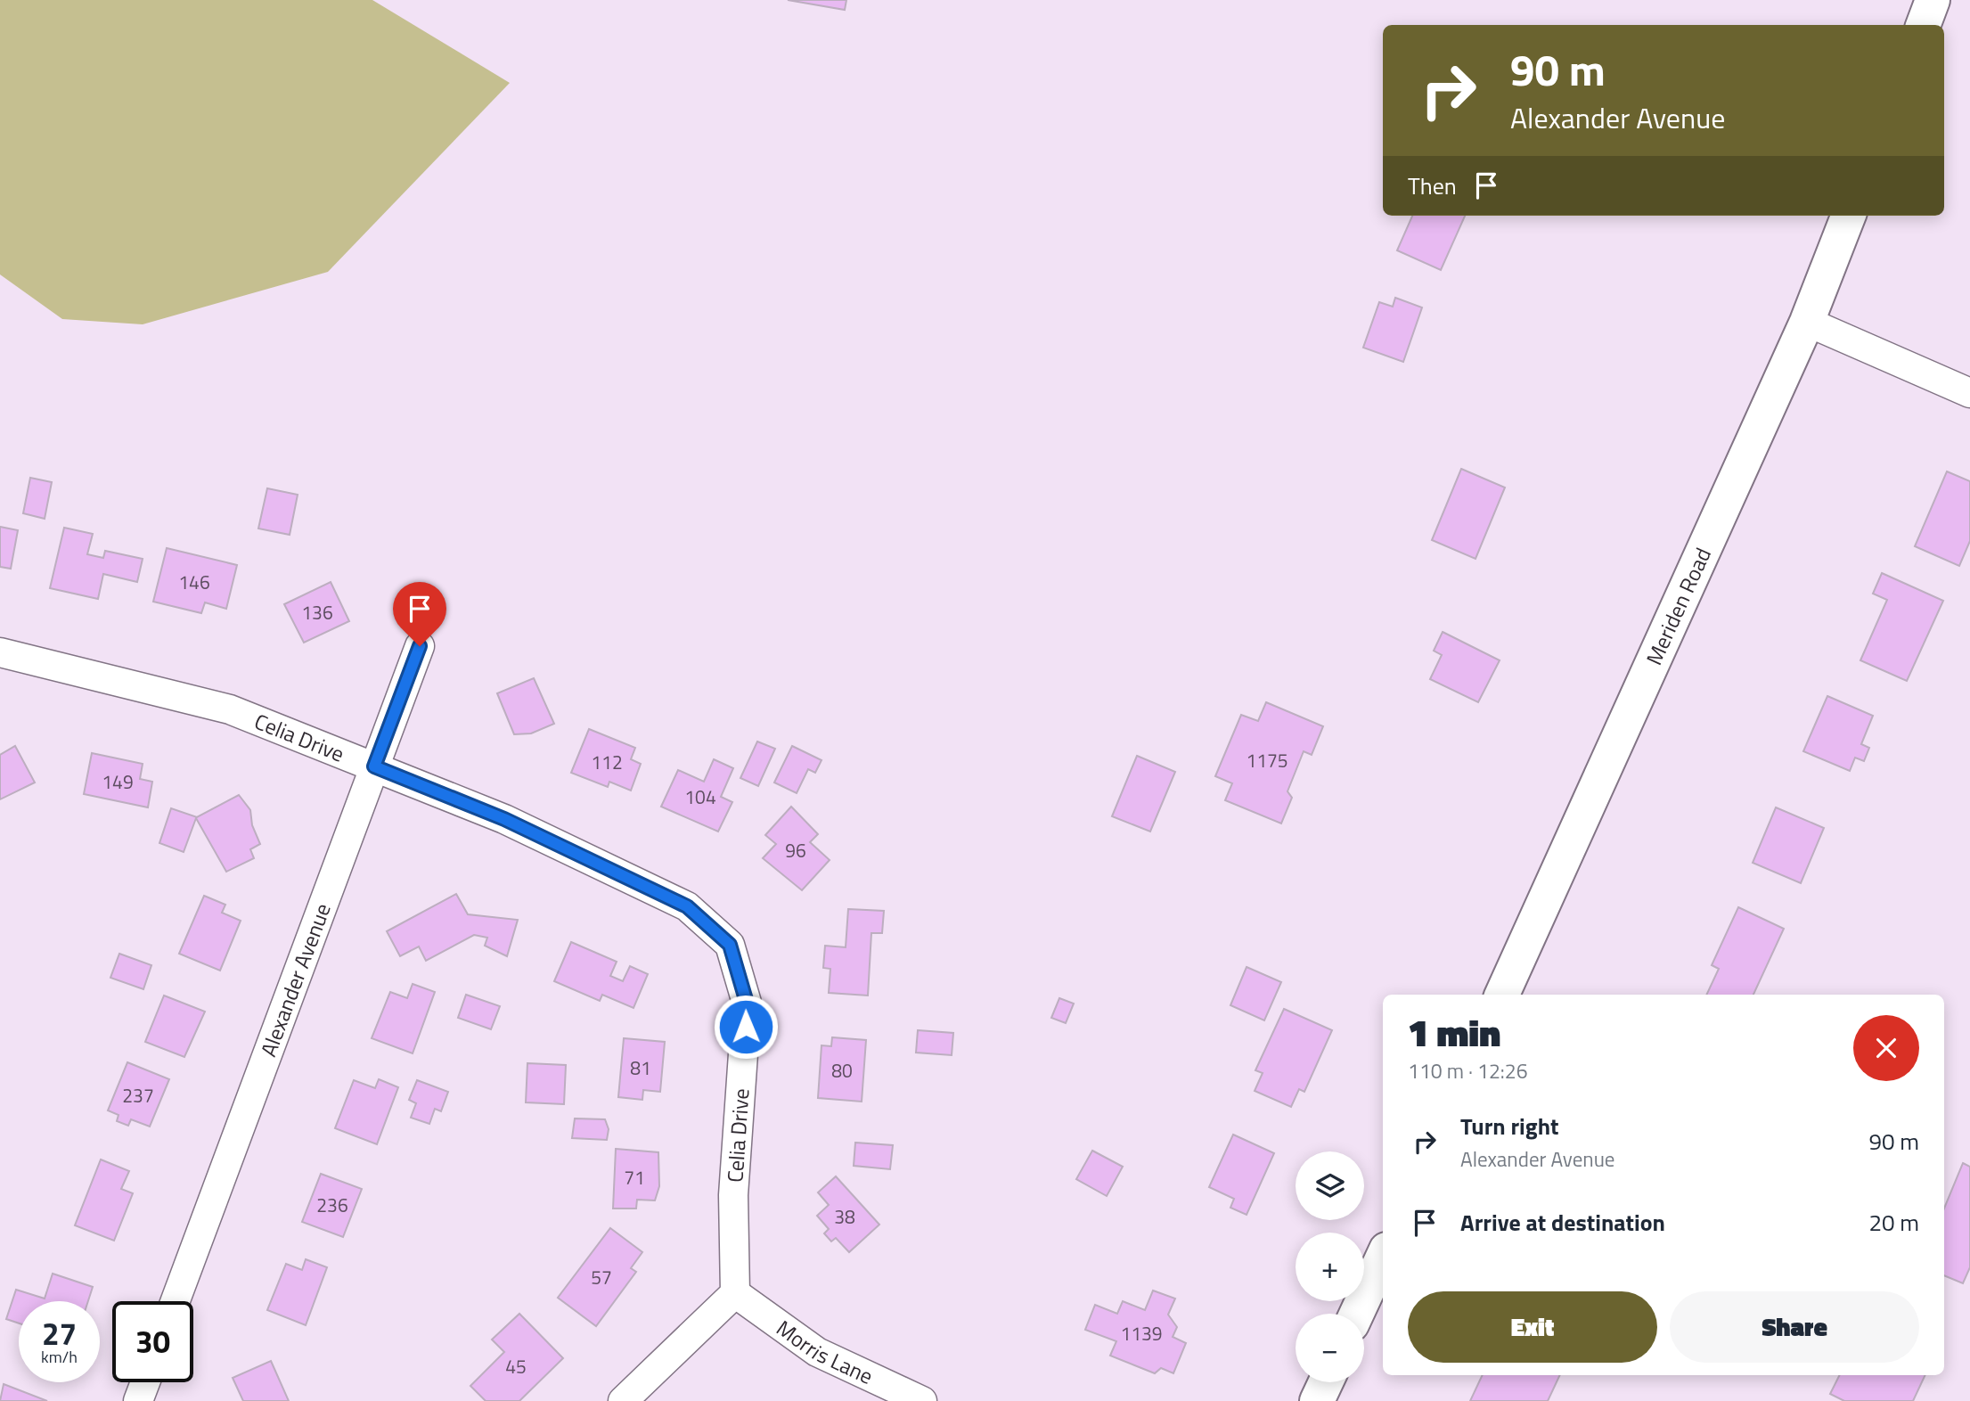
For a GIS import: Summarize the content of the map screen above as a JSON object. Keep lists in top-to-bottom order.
{
  "streets": {
    "main road": ["Meriden Road"],
    "street": ["Celia Drive", "Alexander Avenue", "Morris Lane"]
  },
  "crossings": [
    ["Celia Drive", "Alexander Avenue"],
    ["Celia Drive", "Morris Lane"]
  ],
  "house_numbers": [
    "146",
    "136",
    "1175",
    "112",
    "149",
    "104",
    "96",
    "81",
    "80",
    "237",
    "71",
    "236",
    "38",
    "57",
    "1139",
    "45"
  ],
  "page": {
    "turn": ["90 m", "Alexander Avenue"],
    "then": "Then",
    "heading": ["1 min", "110 m · 12:26"],
    "list": [
      {
        "name": "Turn right",
        "note": "Alexander Avenue",
        "value": "90 m"
      },
      {
        "name": "Arrive at destination",
        "value": "20 m"
      }
    ],
    "map_buttons": ["+", "−"],
    "buttons": ["Exit", "Share"],
    "speed": "27 km/h",
    "limit": "30"
  }
}
